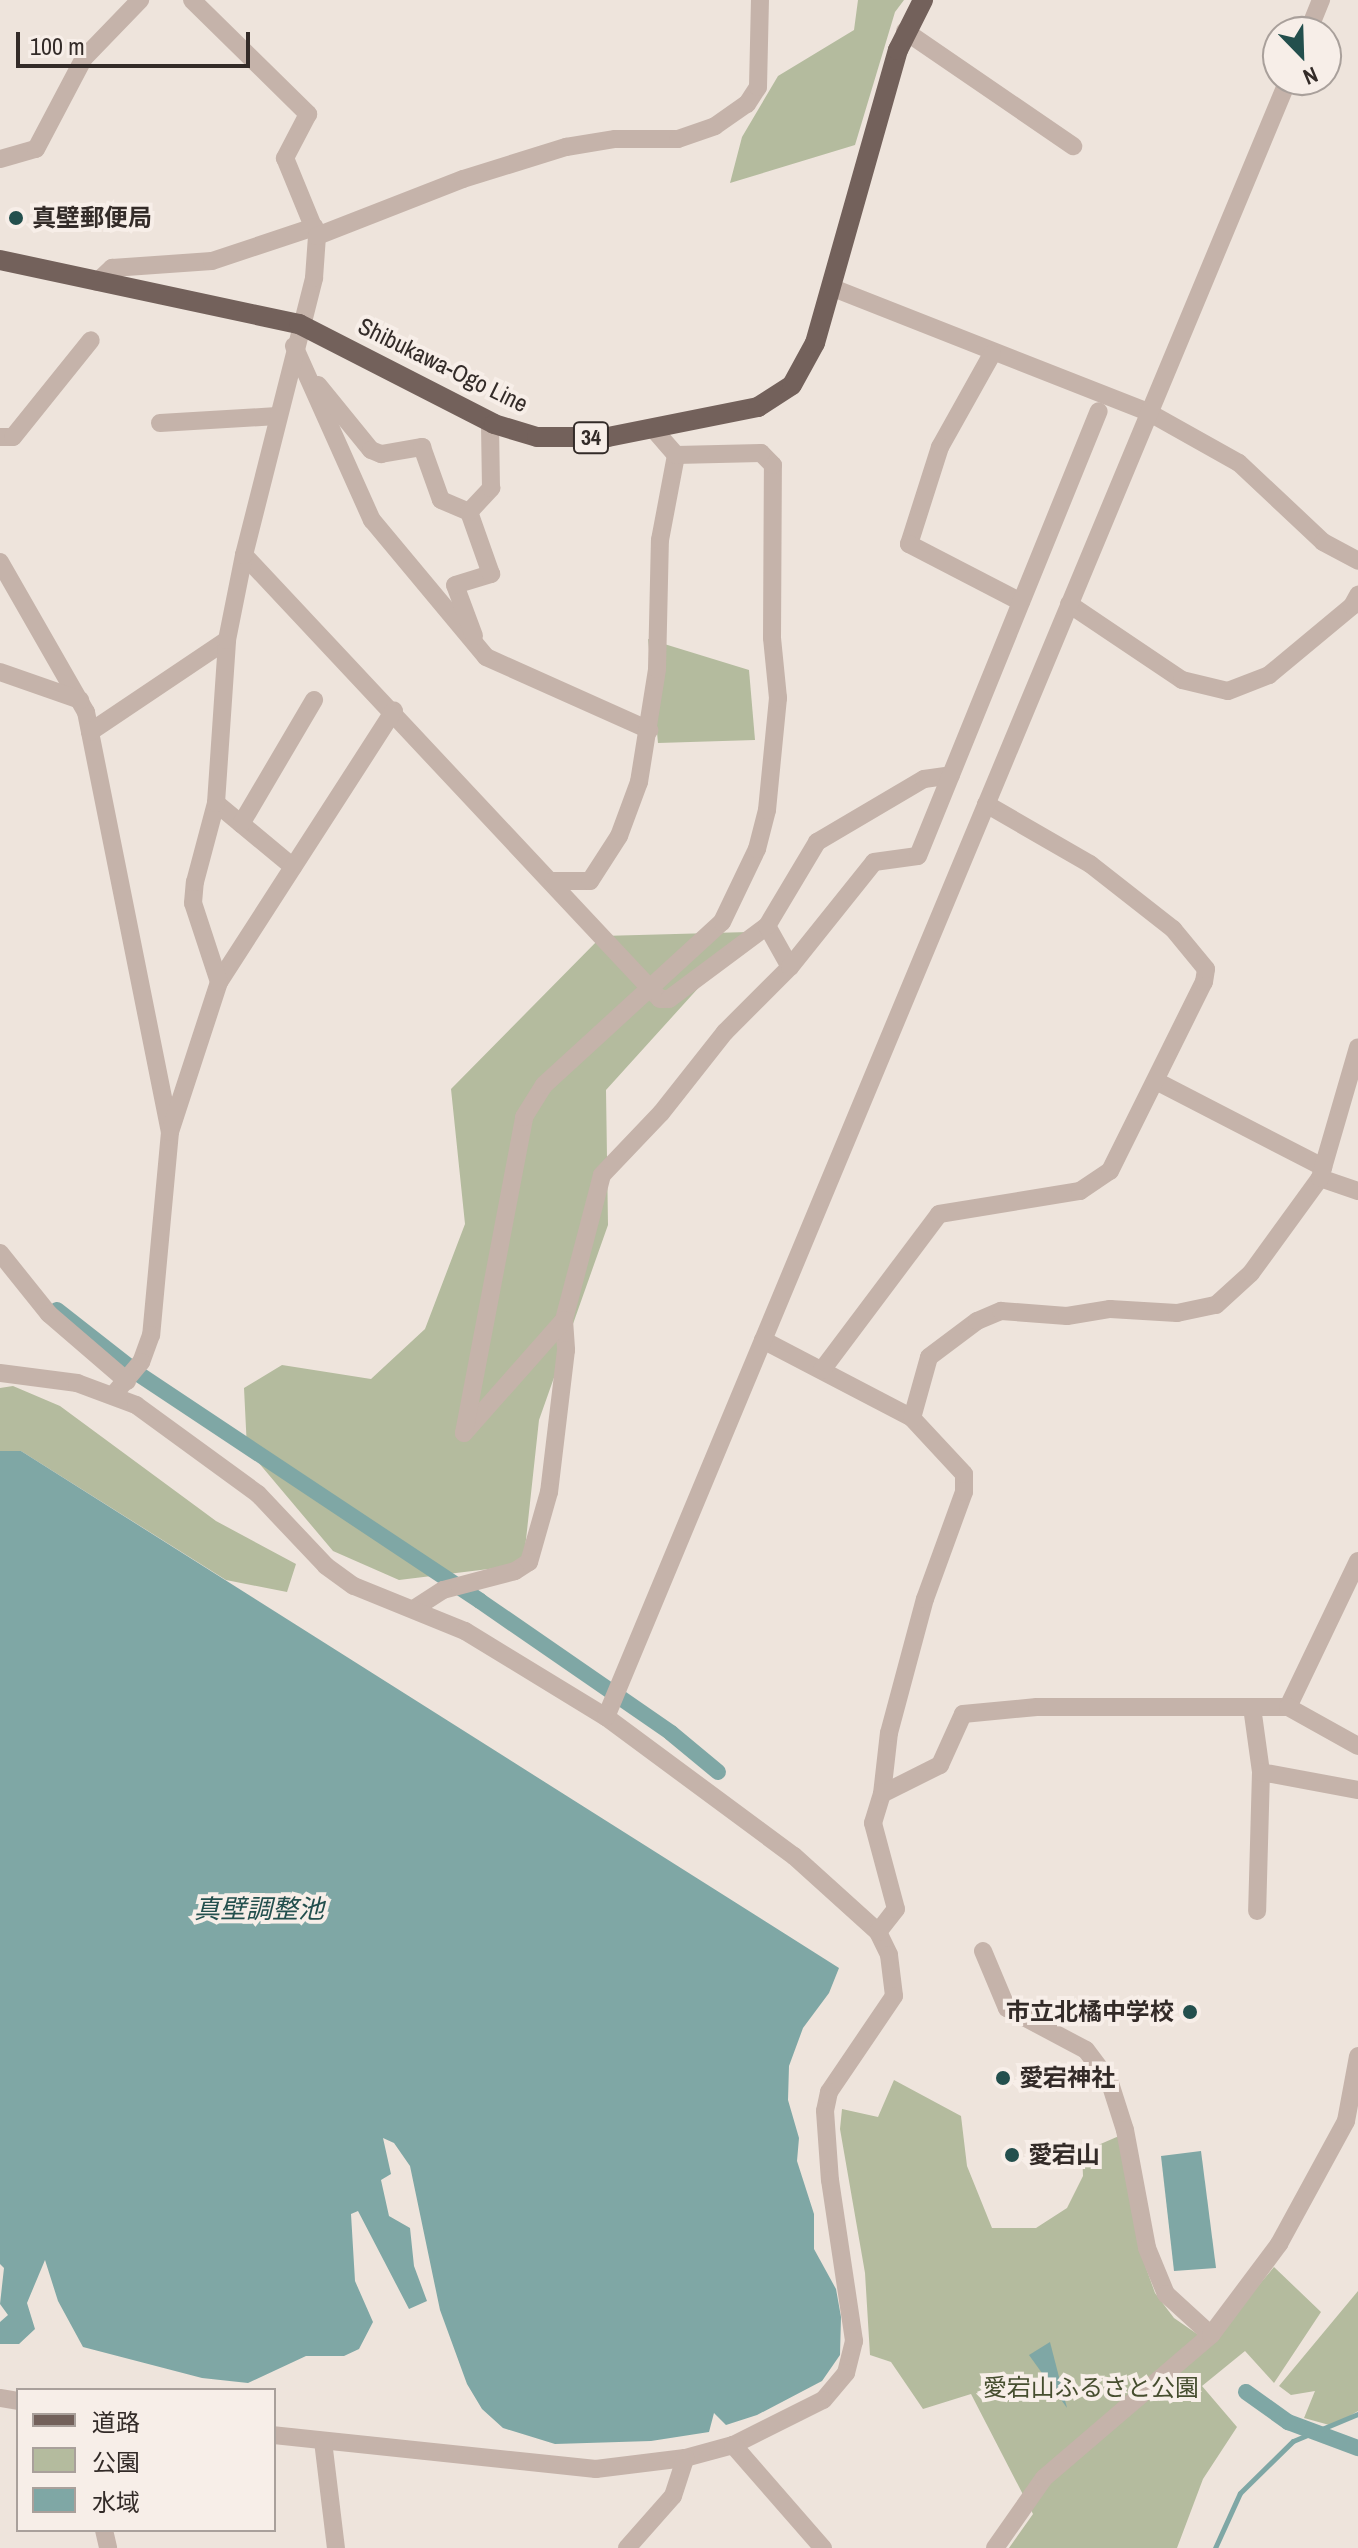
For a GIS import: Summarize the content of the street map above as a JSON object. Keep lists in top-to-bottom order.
{
  "streets": {
    "main road": ["Shibukawa-Ogo Line", "34"]
  },
  "water": ["真壁調整池"],
  "parks": ["愛宕山ふるさと公園"],
  "places": [
    "真壁郵便局",
    "市立北橘中学校",
    "愛宕神社",
    "愛宕山"
  ],
  "legend": ["道路", "公園", "水域"],
  "scale_bar": "100 m",
  "north": "bottom right"
}
